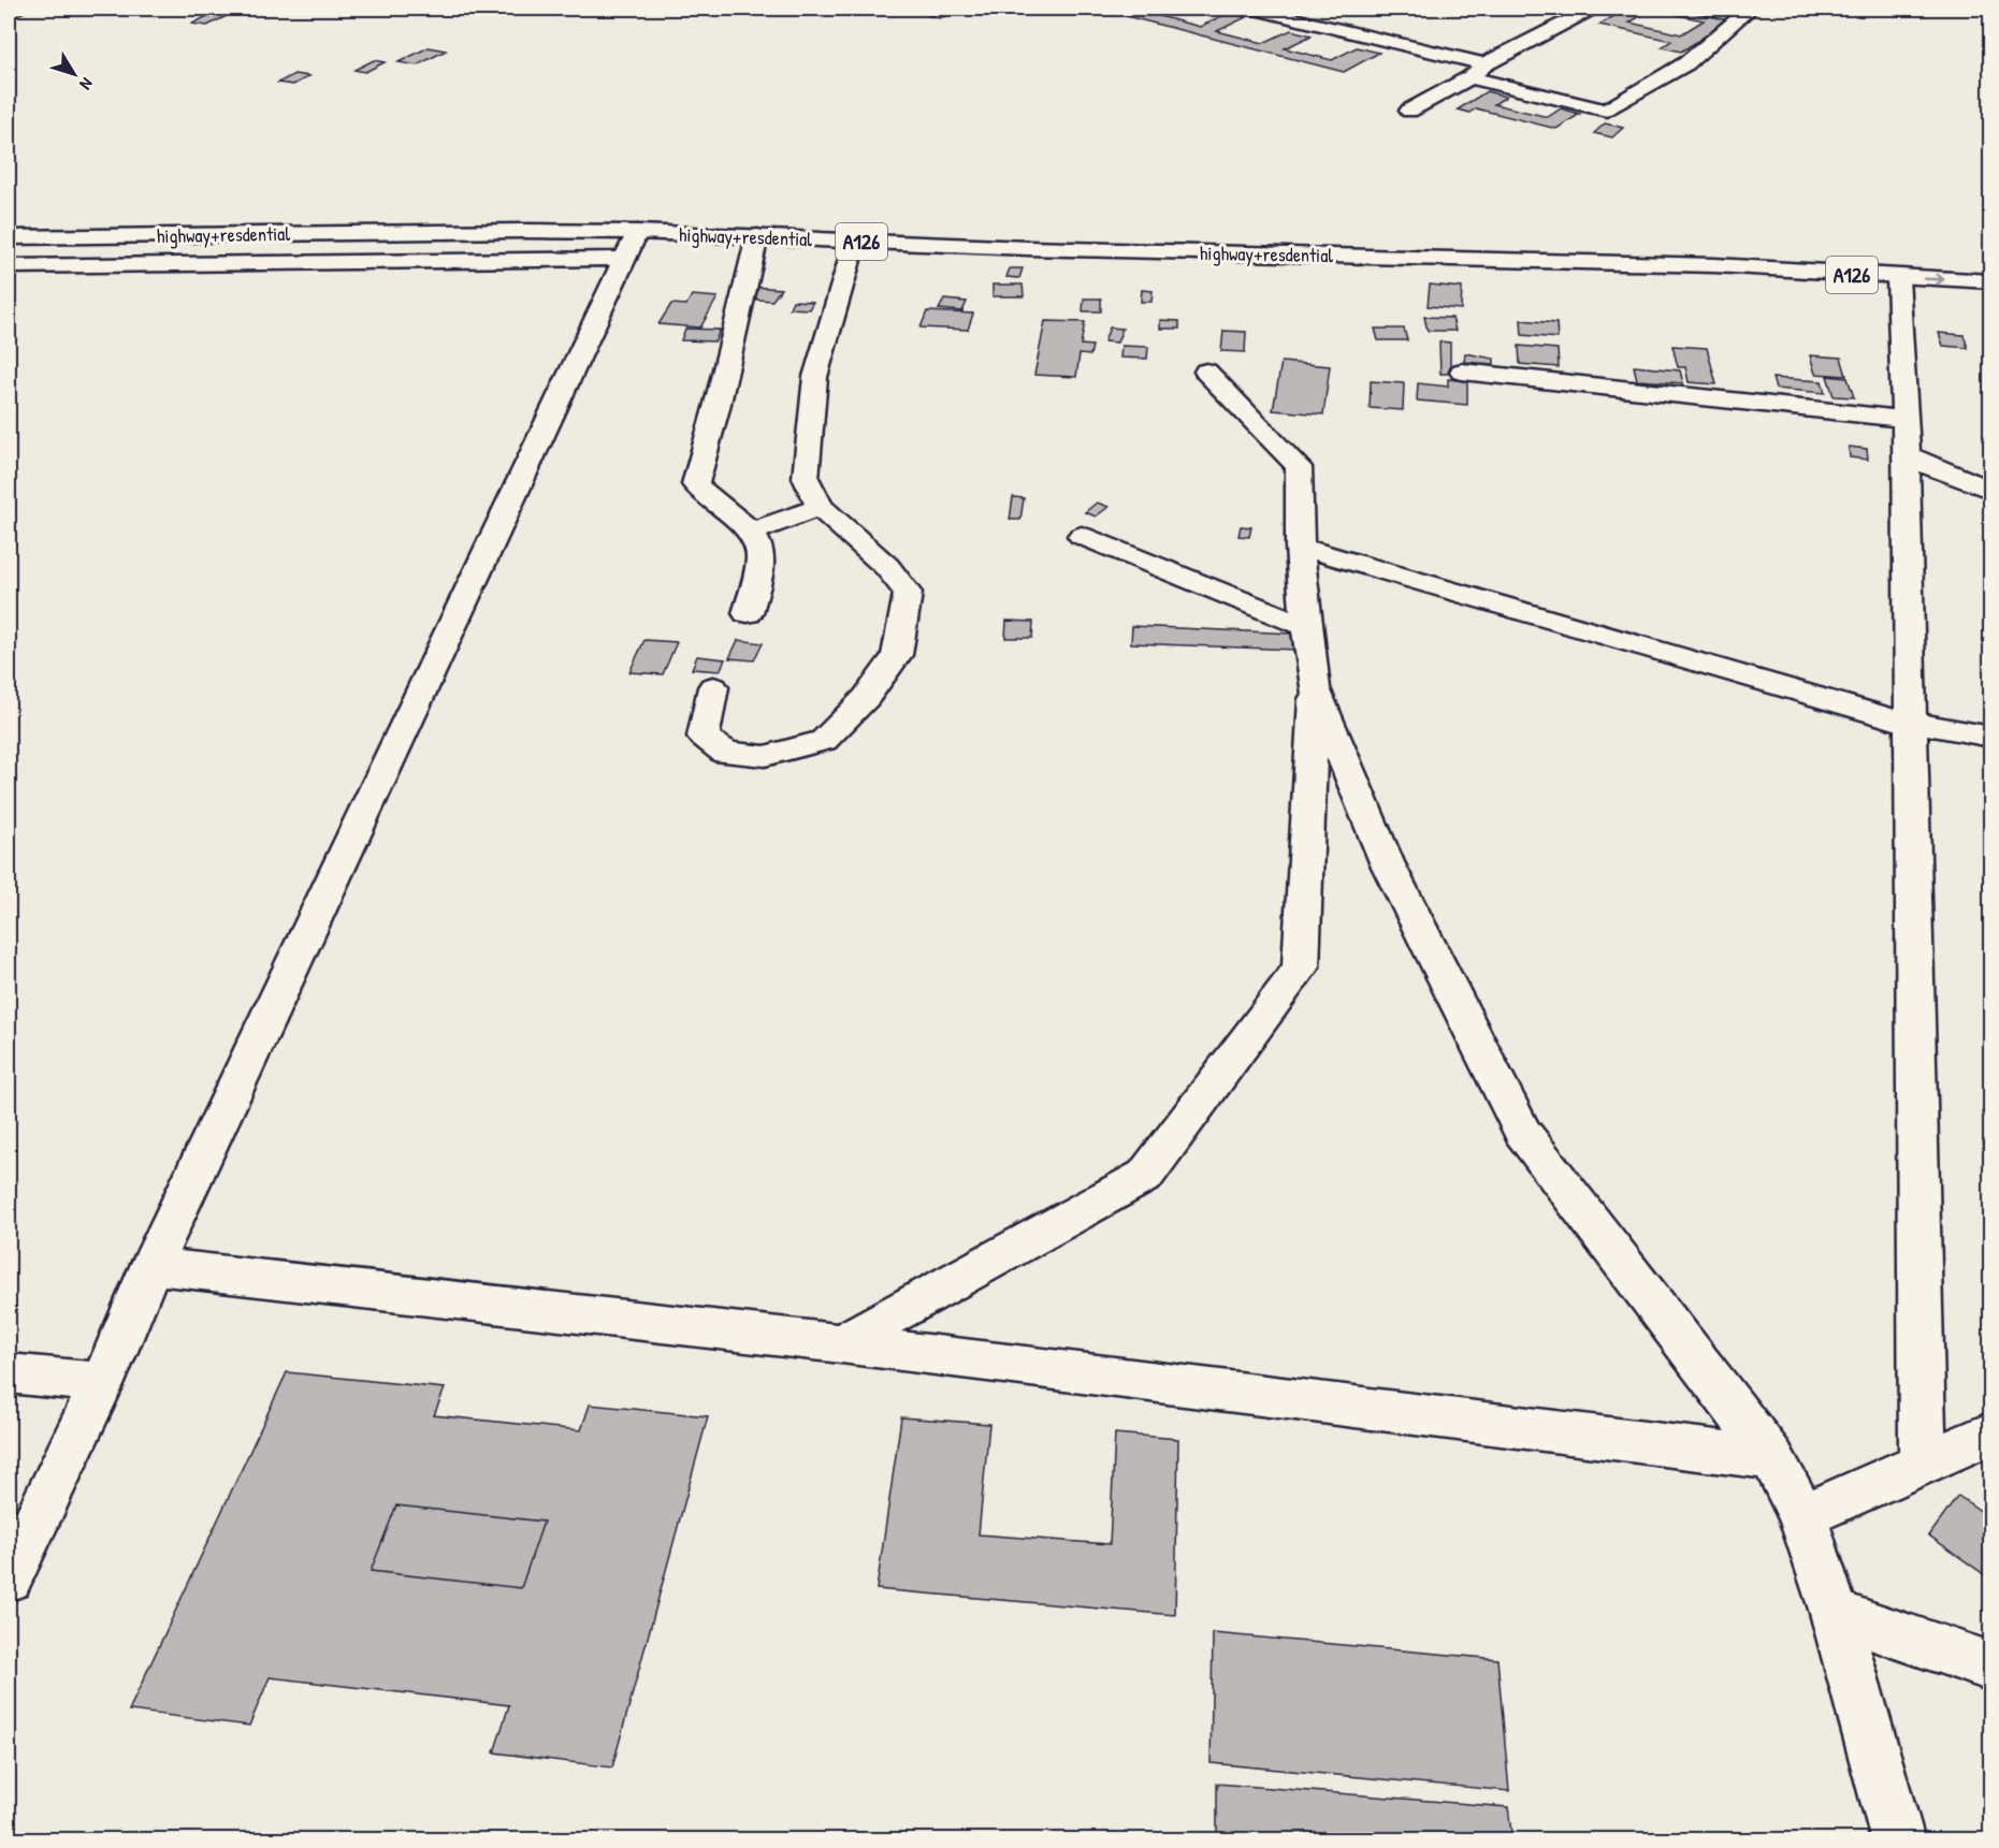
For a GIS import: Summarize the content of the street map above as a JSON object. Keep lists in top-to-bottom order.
{
  "streets": {
    "main road": ["highway+resdential", "A126"]
  },
  "crossings": [
    ["highway+resdential", "A126"]
  ],
  "north": "bottom right"
}
